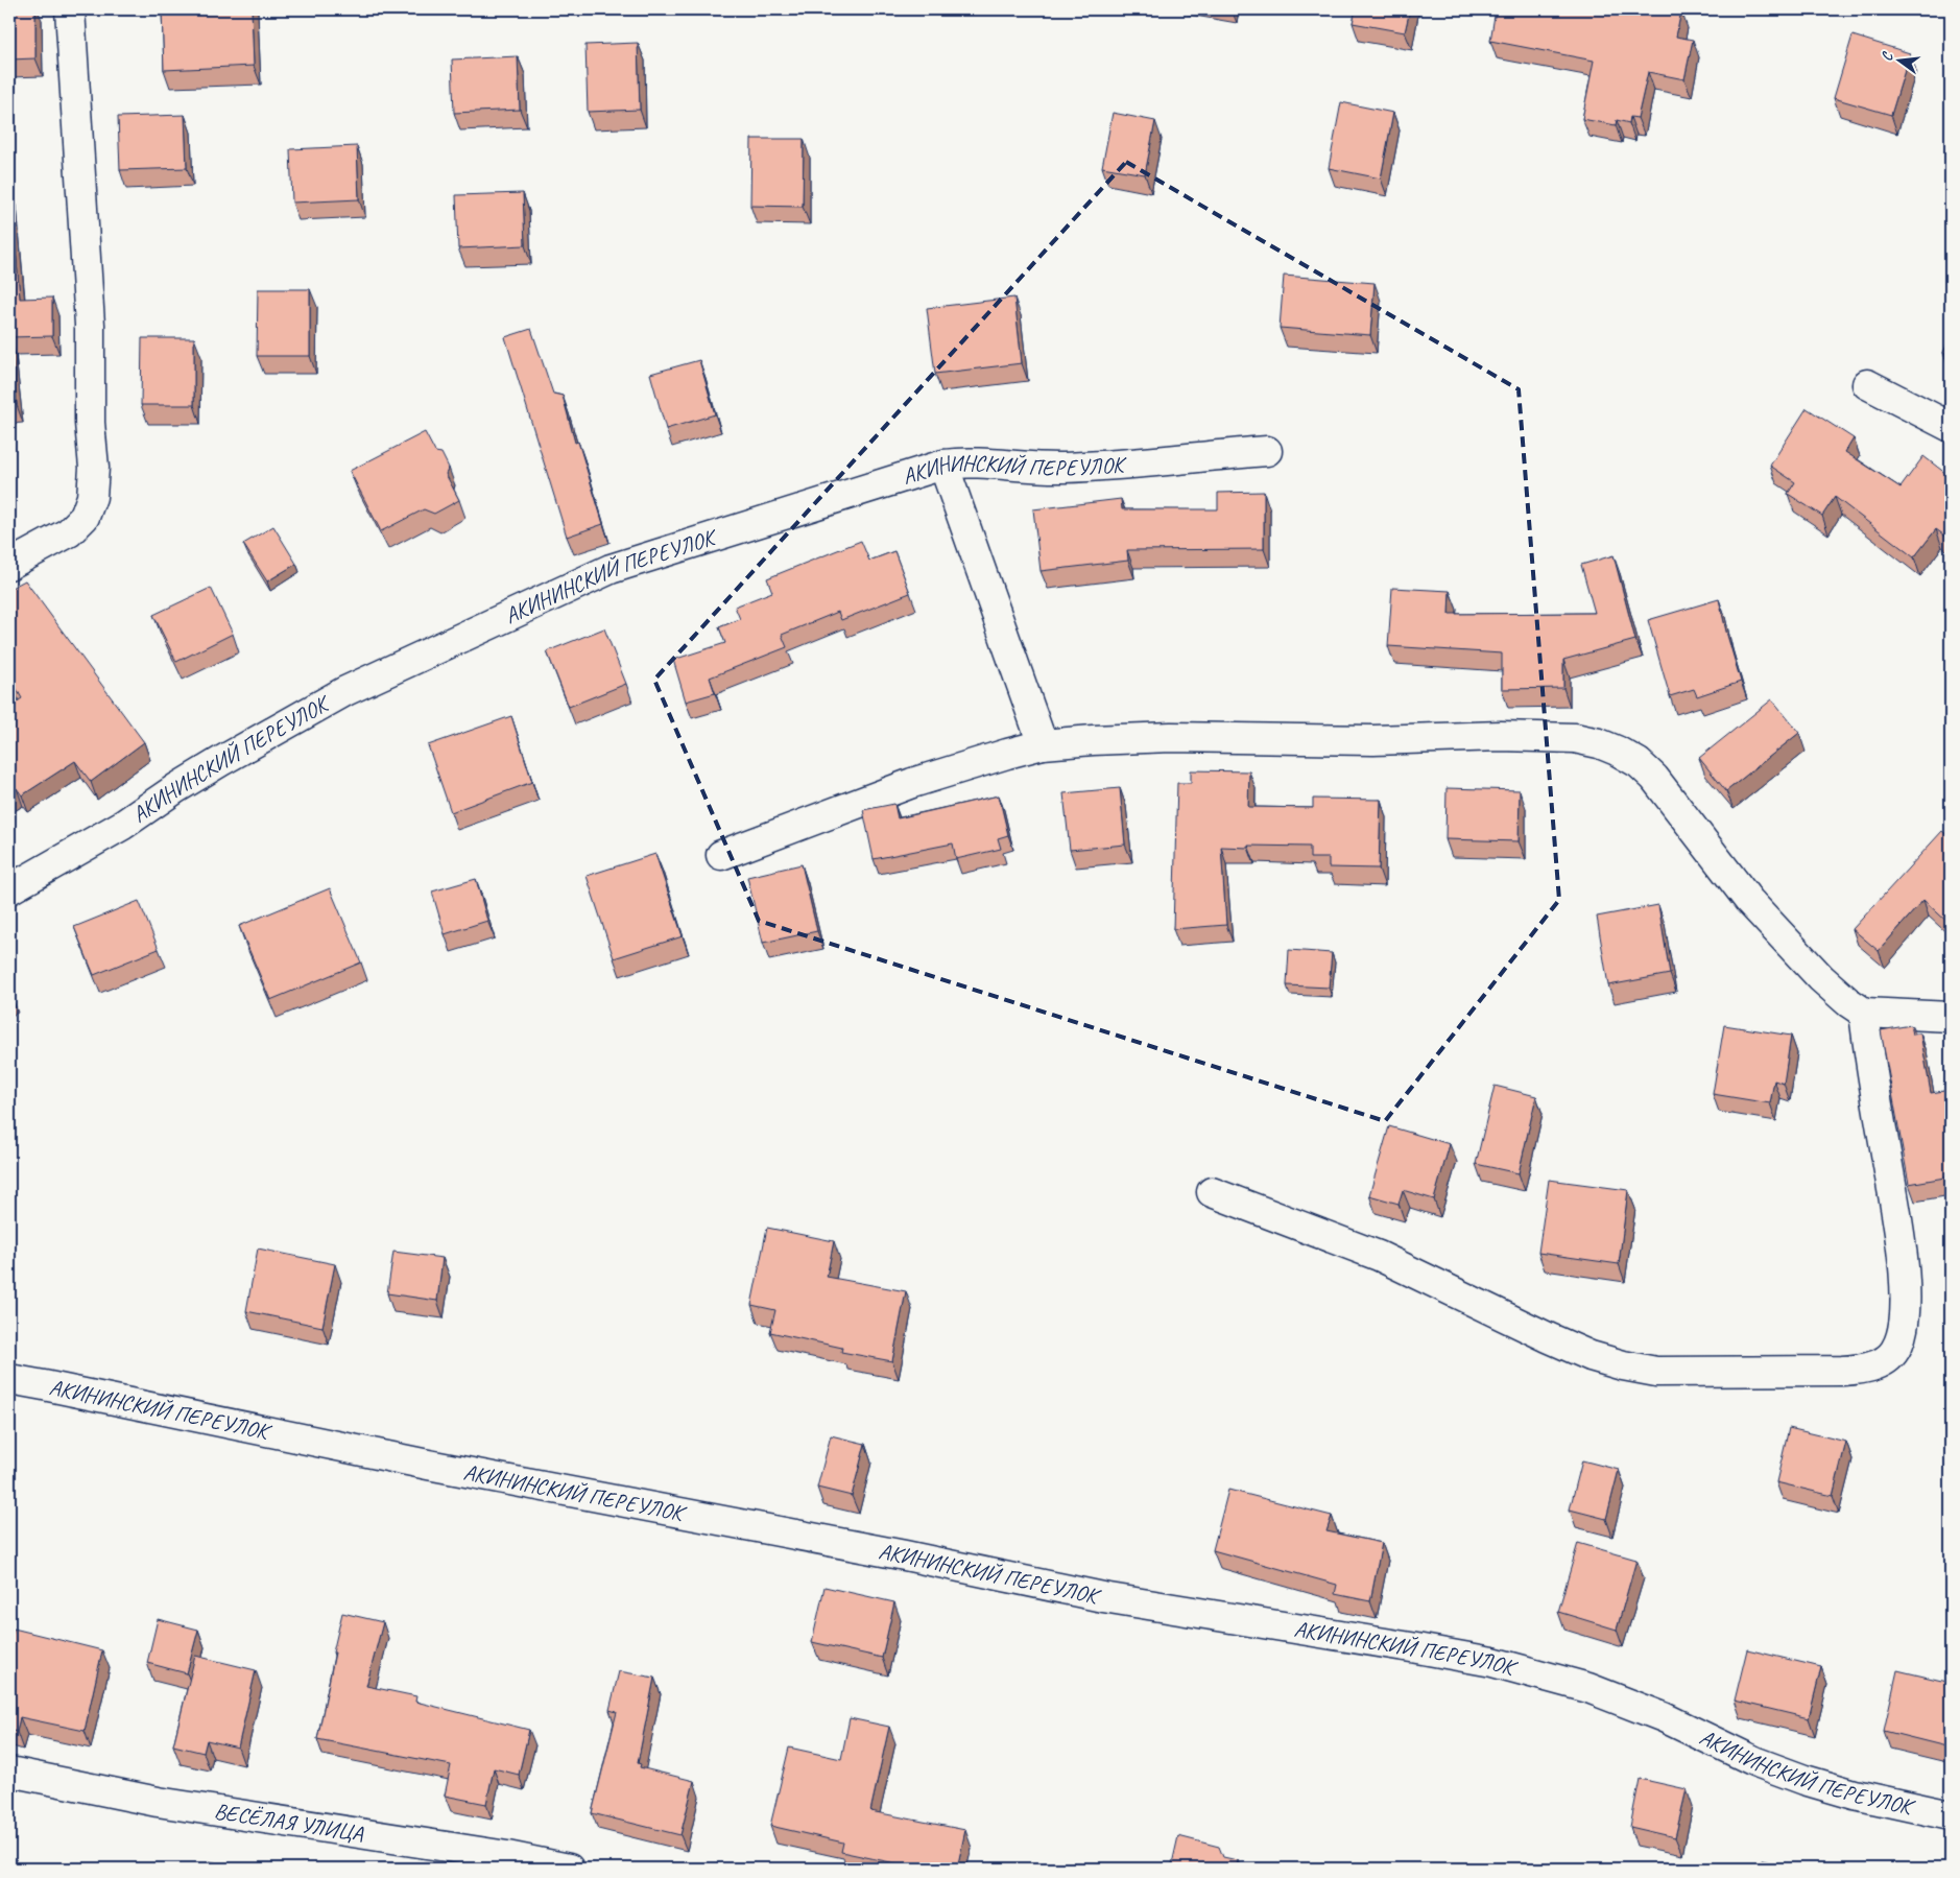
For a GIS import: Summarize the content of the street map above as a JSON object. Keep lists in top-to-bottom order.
{
  "streets": {
    "street": ["АКИНИНСКИЙ ПЕРЕУЛОК", "ВЕСЁЛАЯ УЛИЦА"]
  },
  "north": "left"
}
